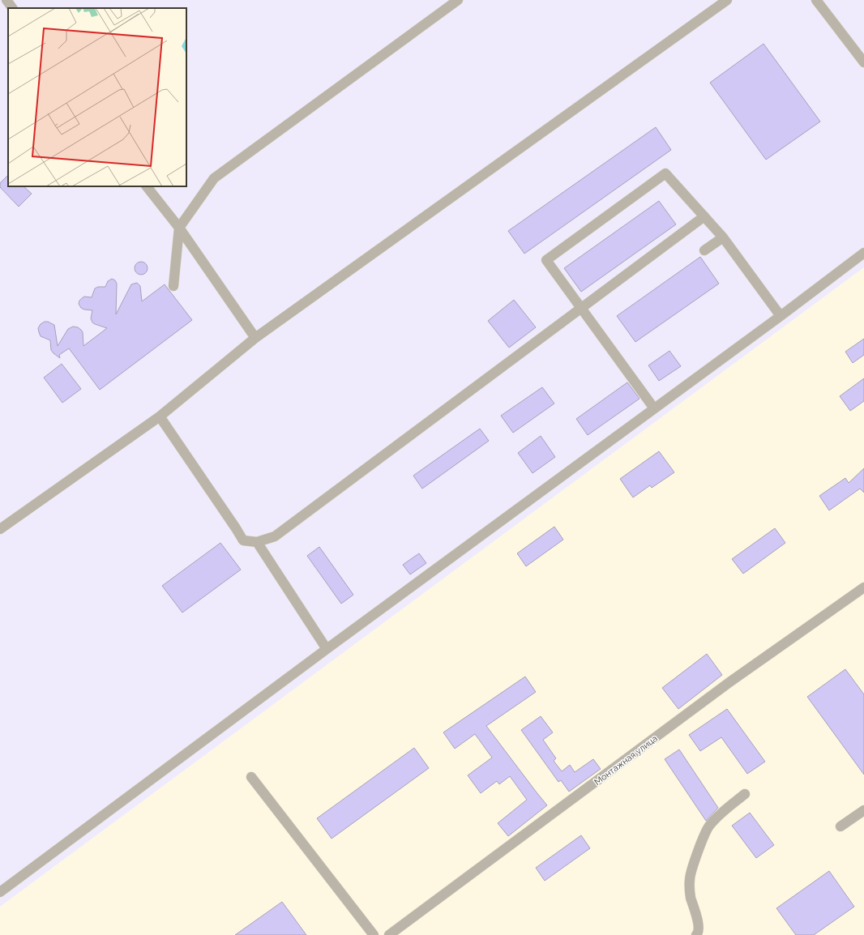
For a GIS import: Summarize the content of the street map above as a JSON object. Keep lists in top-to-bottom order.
{
  "streets": {
    "street": ["Монтажная улица"]
  }
}
